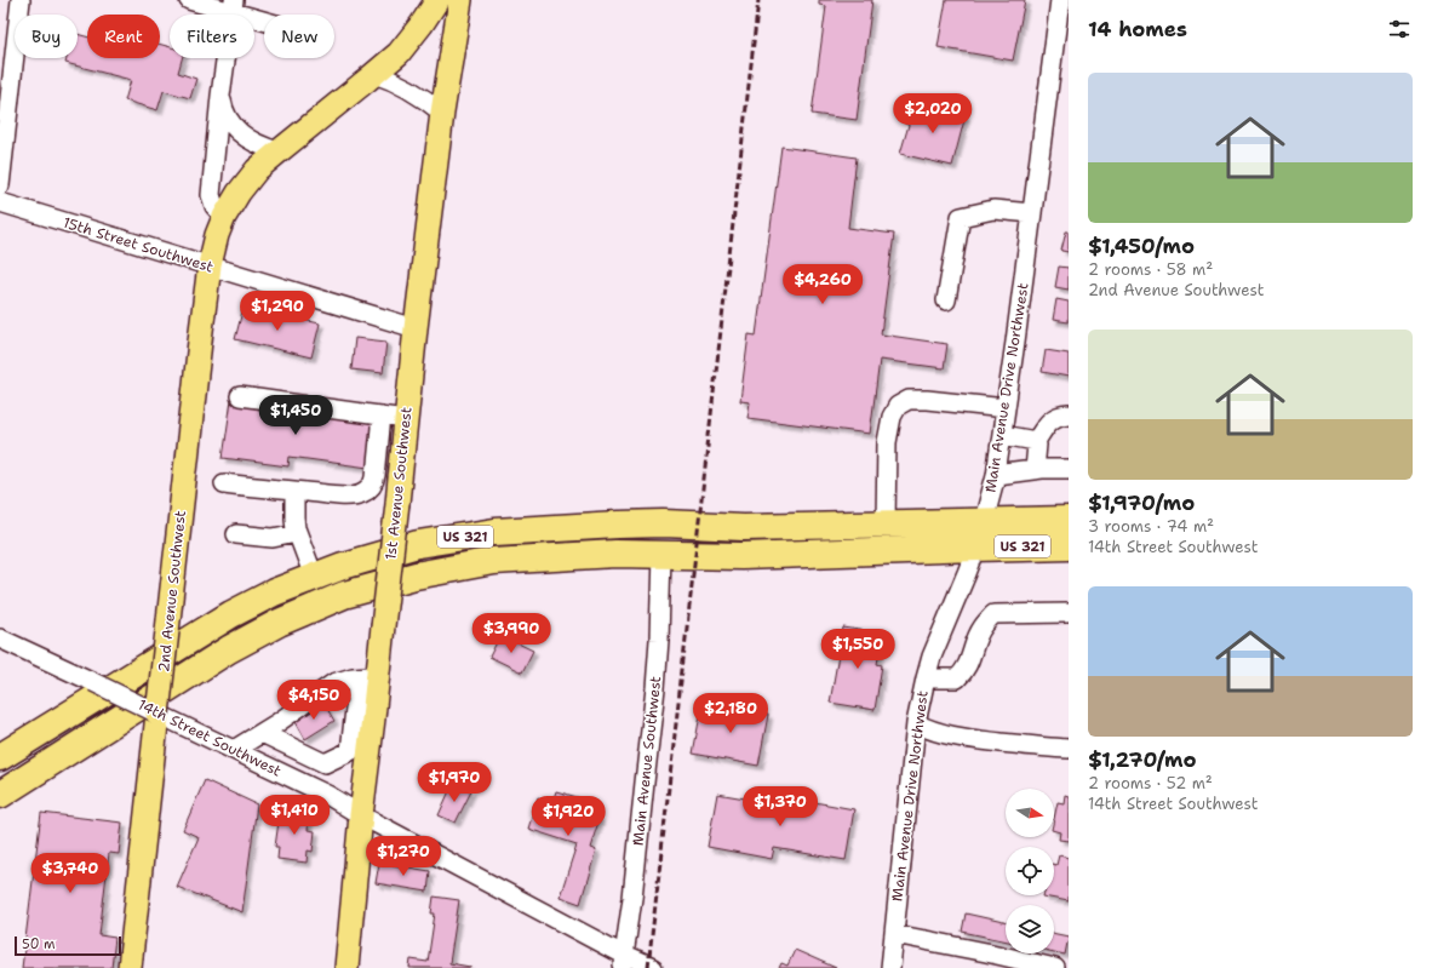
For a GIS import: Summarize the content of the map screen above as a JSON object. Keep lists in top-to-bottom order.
{
  "streets": {
    "highway": ["US 321"],
    "main road": ["1st Avenue Southwest", "2nd Avenue Southwest"],
    "street": [
      "15th Street Southwest",
      "Main Avenue Drive Northwest",
      "14th Street Southwest",
      "Main Avenue Southwest"
    ]
  },
  "crossings": [
    ["15th Street Southwest", "1st Avenue Southwest"],
    ["15th Street Southwest", "2nd Avenue Southwest"],
    ["Main Avenue Drive Northwest", "US 321"],
    ["1st Avenue Southwest", "14th Street Southwest"],
    ["US 321", "Main Avenue Southwest"],
    ["2nd Avenue Southwest", "14th Street Southwest"],
    ["14th Street Southwest", "Main Avenue Southwest"]
  ],
  "scale_bar": "50 m",
  "north": "right",
  "page": {
    "heading": "14 homes",
    "chip": [
      "Buy",
      "Rent",
      "Filters",
      "New"
    ],
    "list": [
      {
        "name": "$1,450/mo",
        "note": "2 rooms · 58 m² · 2nd Avenue Southwest"
      },
      {
        "name": "$1,970/mo",
        "note": "3 rooms · 74 m² · 14th Street Southwest"
      },
      {
        "name": "$1,270/mo",
        "note": "2 rooms · 52 m² · 14th Street Southwest"
      }
    ],
    "price": [
      "$2,020",
      "$4,260",
      "$1,290",
      "$1,450",
      "$3,990",
      "$1,550",
      "$4,150",
      "$2,180",
      "$1,970",
      "$1,370",
      "$1,410",
      "$1,920",
      "$1,270",
      "$3,740"
    ],
    "scale": "50 m"
  }
}
